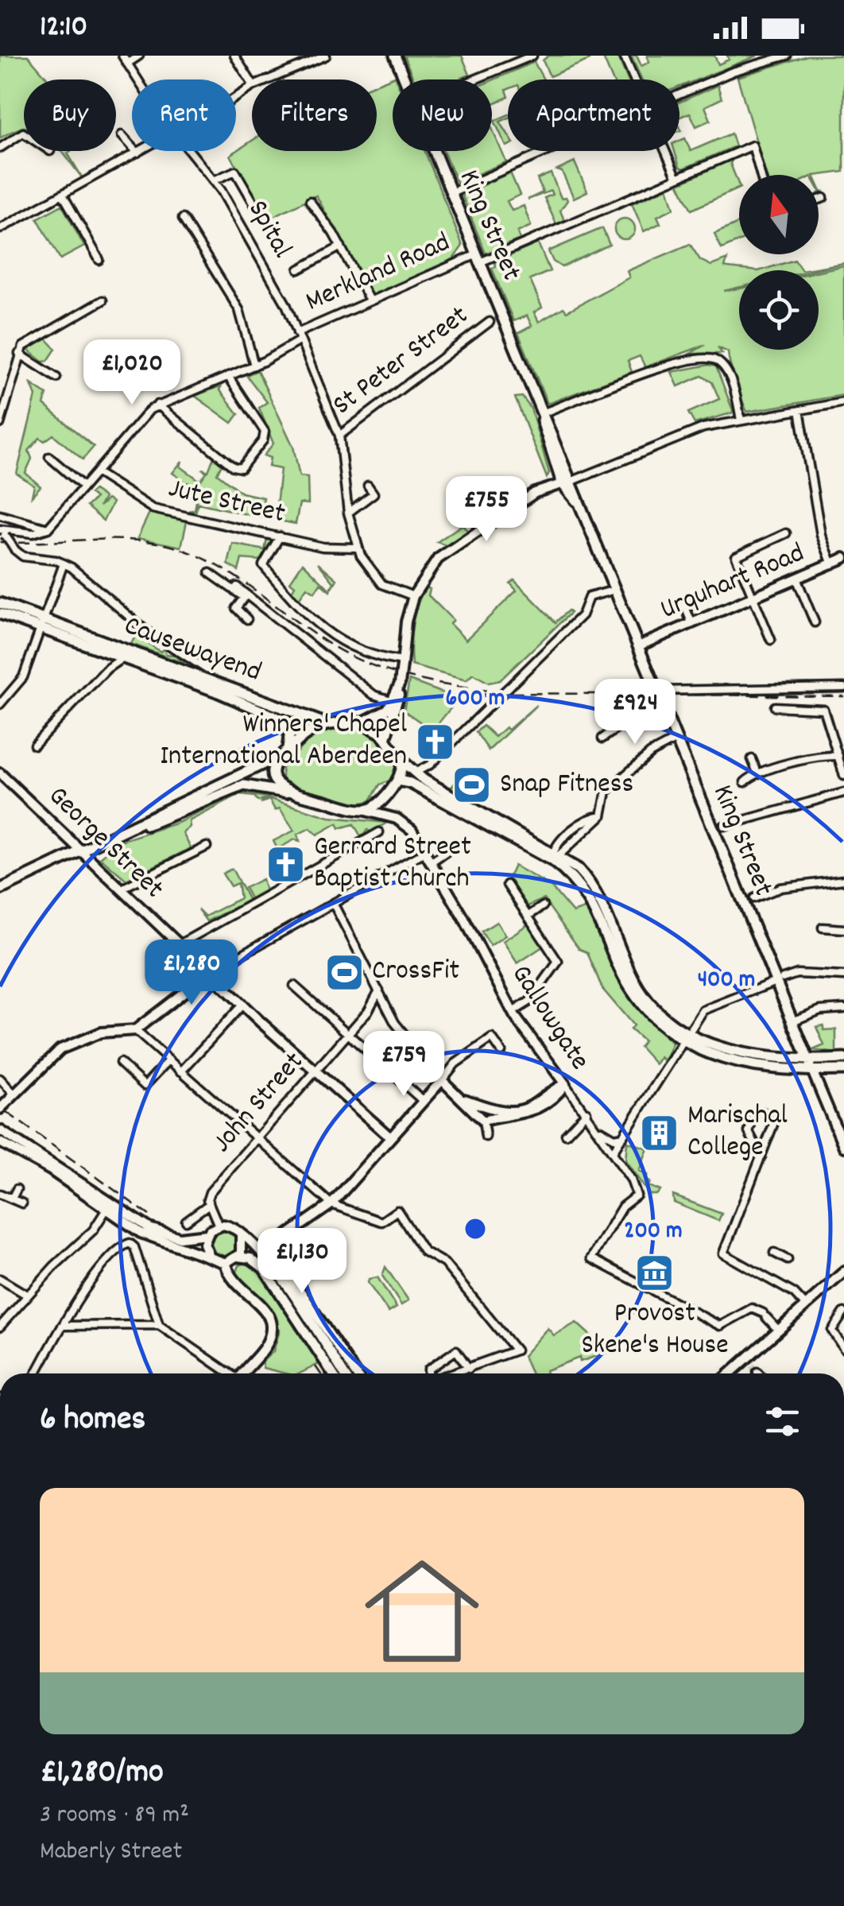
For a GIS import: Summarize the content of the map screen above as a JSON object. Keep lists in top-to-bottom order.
{
  "streets": {
    "main road": ["King Street", "Causewayend"],
    "street": [
      "Spital",
      "Merkland Road",
      "St Peter Street",
      "Jute Street",
      "Urquhart Road",
      "George Street",
      "Gallowgate",
      "John Street"
    ]
  },
  "crossings": [
    ["King Street", "Merkland Road"],
    ["King Street", "Urquhart Road"],
    ["Spital", "Merkland Road"],
    ["Spital", "St Peter Street"],
    ["Spital", "Jute Street"],
    ["Causewayend", "Gallowgate"],
    ["George Street", "John Street"]
  ],
  "places": {
    "church": ["Winners' Chapel International Aberdeen", "Gerrard Street Baptist Church"],
    "sports": ["Snap Fitness", "CrossFit"],
    "building": ["Marischal College"],
    "museum": ["Provost Skene's House"]
  },
  "north": "top",
  "page": {
    "status": "12:10",
    "chip": [
      "Buy",
      "Rent",
      "Filters",
      "New",
      "Apartment"
    ],
    "price": [
      "£1,020",
      "£755",
      "£924",
      "£1,280",
      "£759",
      "£1,130"
    ],
    "heading": "6 homes",
    "list": [
      {
        "name": "£1,280/mo",
        "note": "3 rooms · 89 m² · Maberly Street"
      }
    ]
  },
  "rings": ["600 m", "400 m", "200 m"]
}
